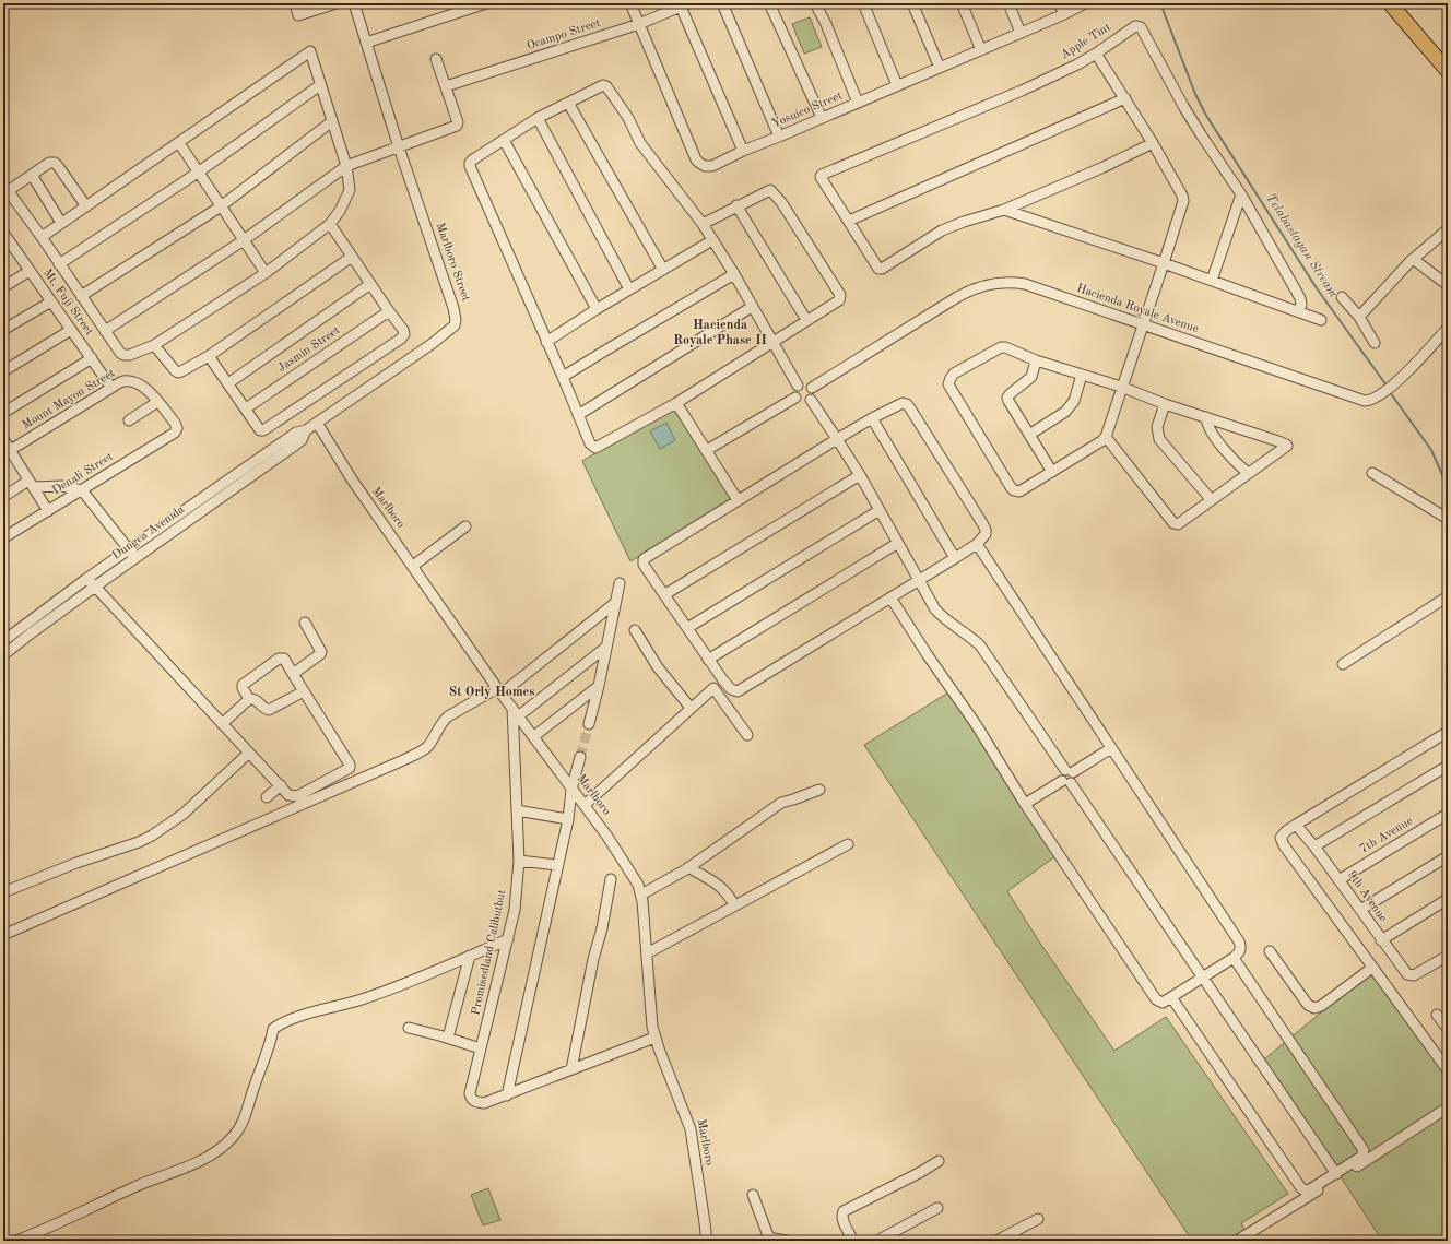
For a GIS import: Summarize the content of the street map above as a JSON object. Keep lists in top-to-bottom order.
{
  "streets": {
    "street": [
      "Ocampo Street",
      "Apple Tint",
      "Yosuico Street",
      "Marlboro Street",
      "Mt. Fuji Street",
      "Hacienda Royale Avenue",
      "Jasmin Street",
      "Mount Mayon Street",
      "Denali Street",
      "Marlboro",
      "Dungca Avenida",
      "7th Avenue",
      "9th Avenue",
      "Promisedland Calibutbut"
    ]
  },
  "crossings": [
    ["Ocampo Street", "Yosuico Street"],
    ["Marlboro Street", "Marlboro"],
    ["Marlboro Street", "Dungca Avenida"],
    ["Mt. Fuji Street", "Mount Mayon Street"],
    ["Mount Mayon Street", "Denali Street"],
    ["Marlboro", "Dungca Avenida"],
    ["Marlboro", "Promisedland Calibutbut"],
    ["7th Avenue", "9th Avenue"]
  ],
  "districts": ["Hacienda Royale Phase II", "St Orly Homes"],
  "water": ["Telabastagan Stream"]
}
